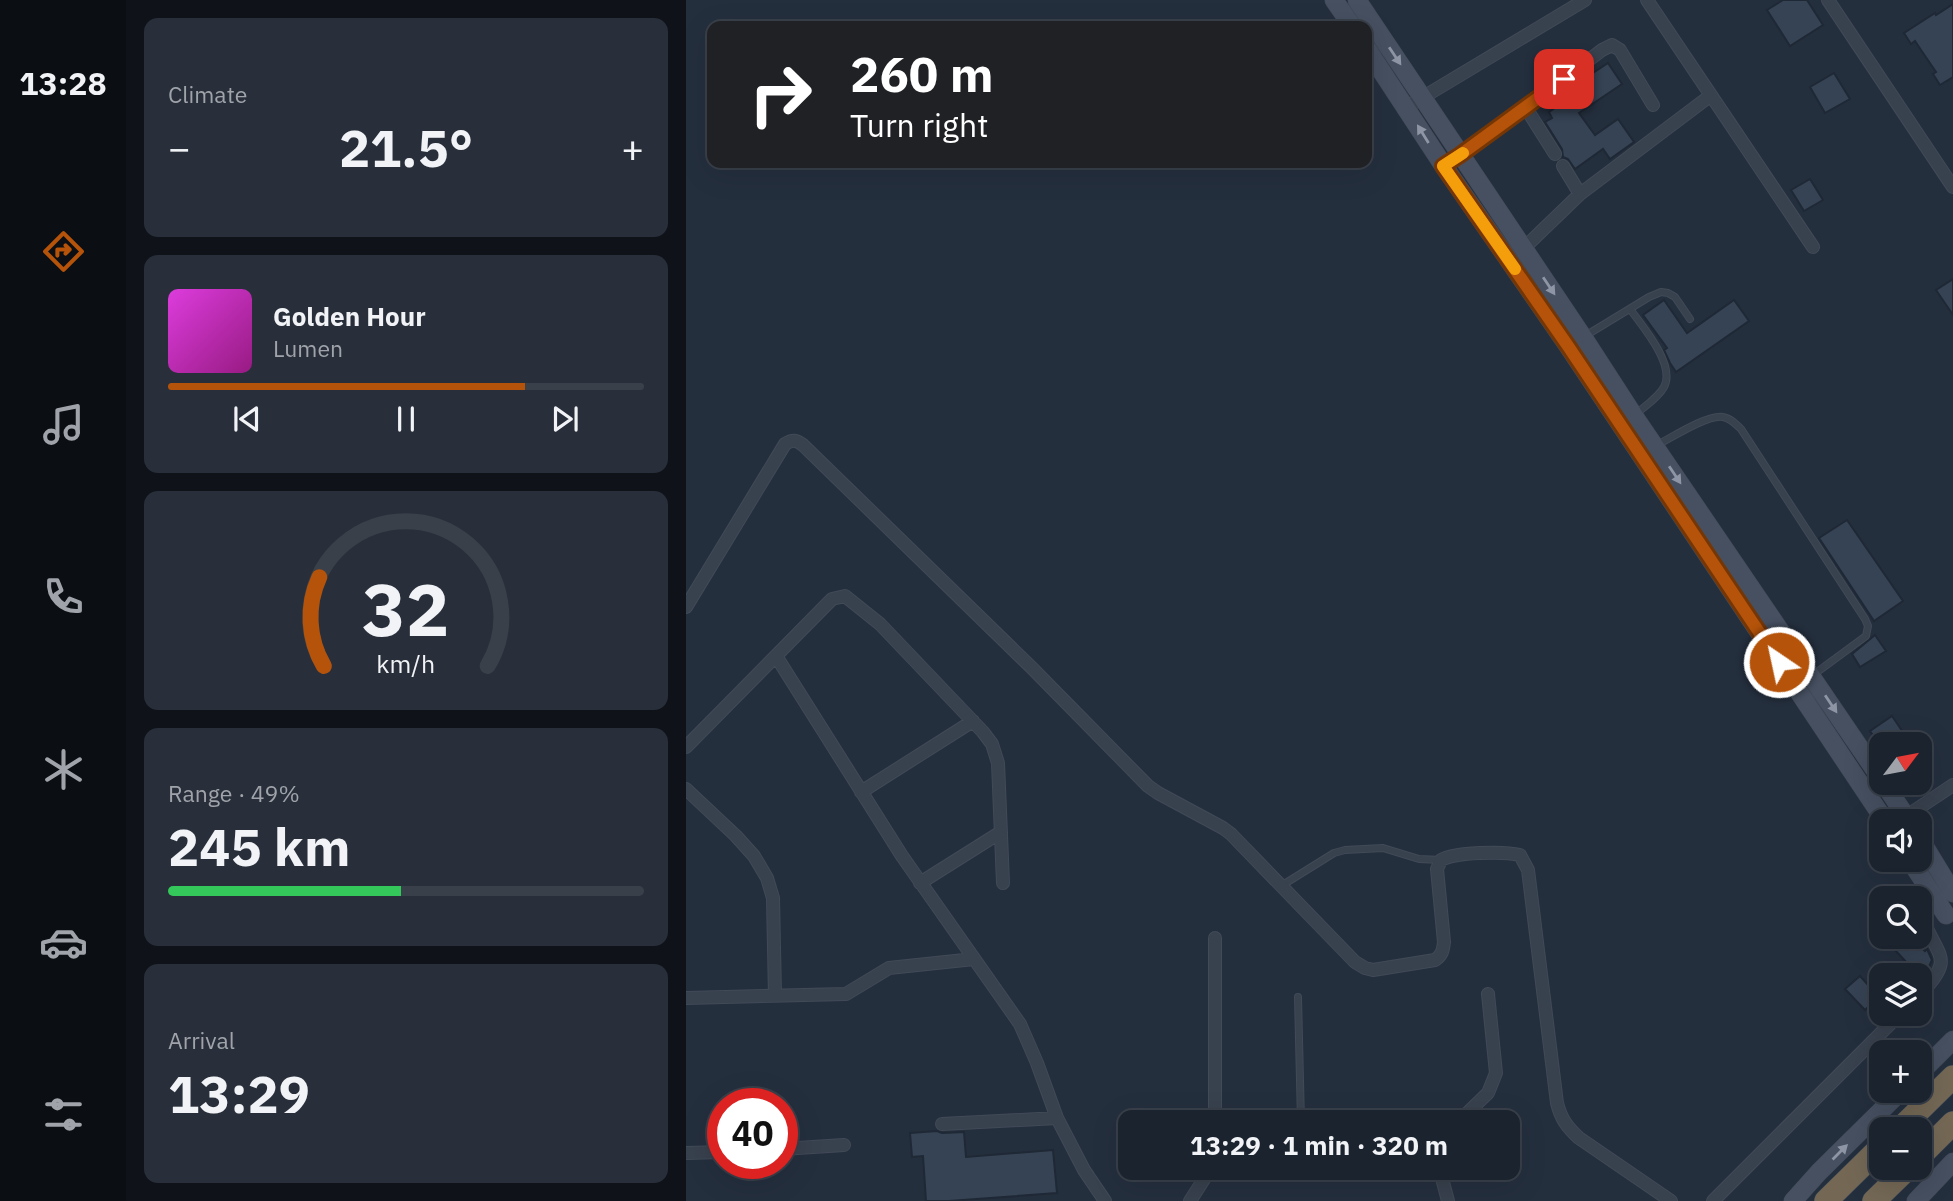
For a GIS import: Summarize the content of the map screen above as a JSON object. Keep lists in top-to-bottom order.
{
  "north": "top right",
  "page": {
    "tabs": "13:28",
    "tile": [
      "Climate",
      ["Range · 49%", "245 km"],
      ["Arrival", "13:29"]
    ],
    "turn": ["260 m", "Turn right"],
    "heat": ["−", "21.5°", "+"],
    "song": ["Golden Hour", "Lumen"],
    "map_buttons": ["+", "−"],
    "limit": "40",
    "trip": "13:29 · 1 min · 320 m",
    "gauge": ["32", "km/h"]
  }
}
